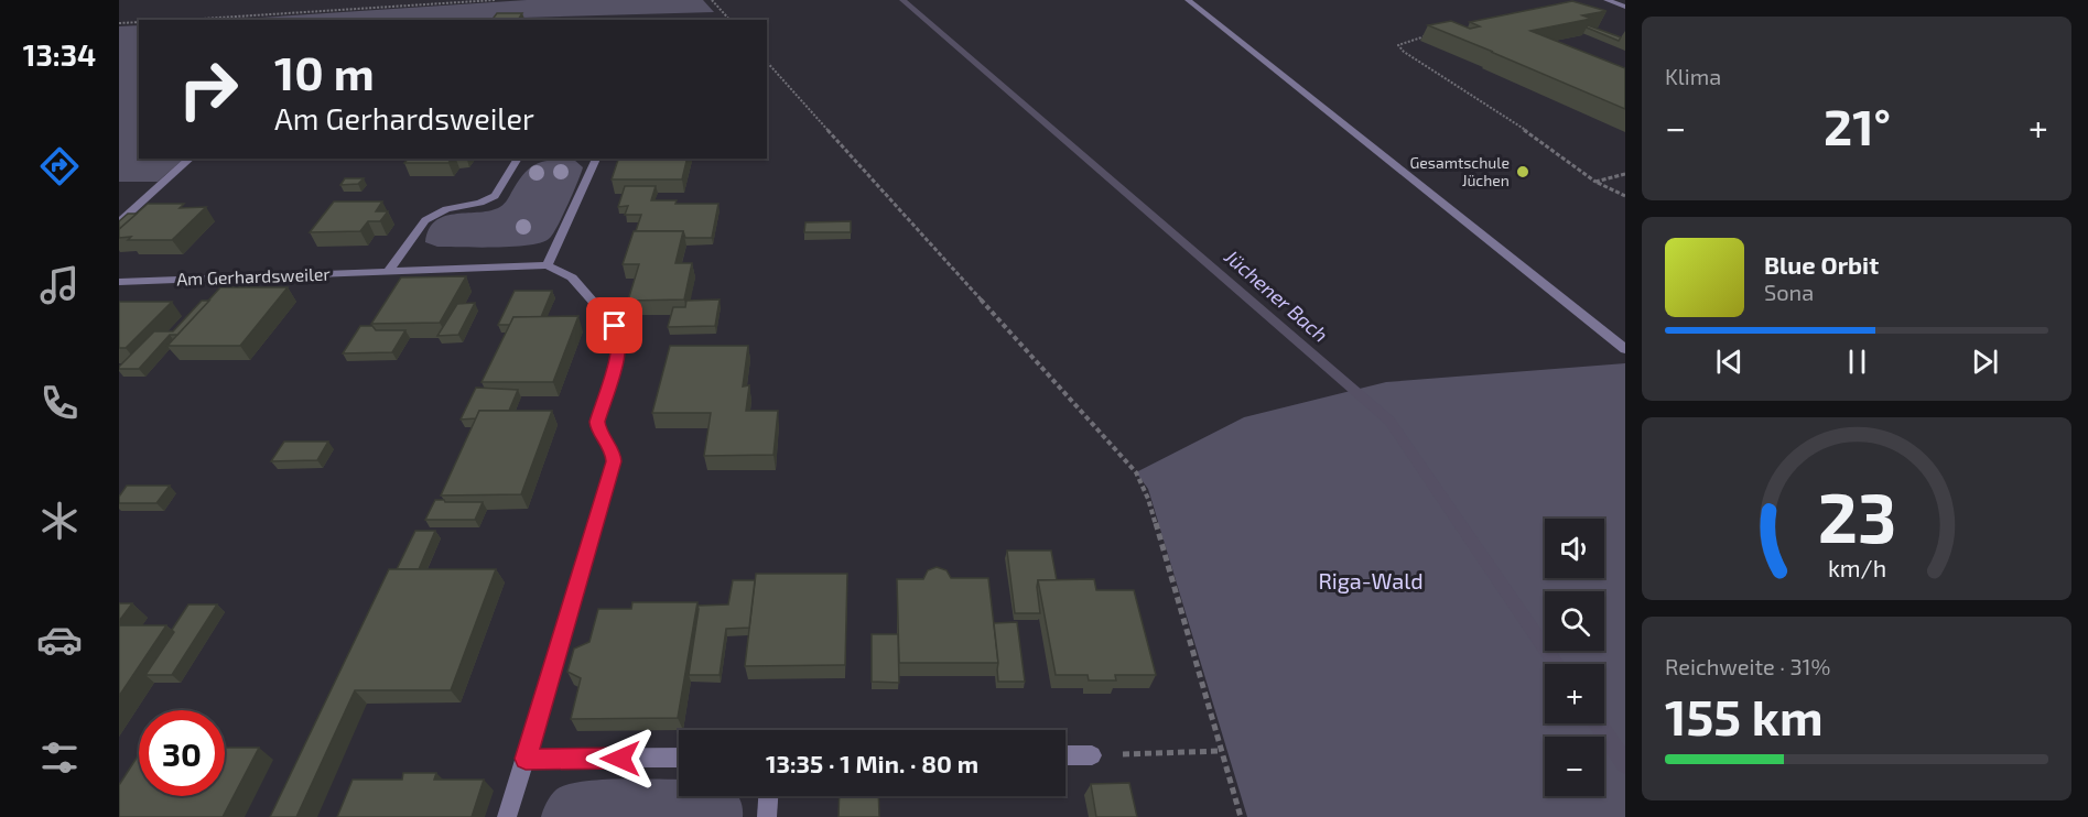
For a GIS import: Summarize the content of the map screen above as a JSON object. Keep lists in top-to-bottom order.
{
  "streets": {
    "street": ["Am Gerhardsweiler"]
  },
  "water": ["Jüchener Bach"],
  "parks": ["Riga-Wald"],
  "places": ["Gesamtschule Jüchen"],
  "page": {
    "tabs": "13:34",
    "tile": [
      "Klima",
      ["Reichweite · 31%", "155 km"]
    ],
    "turn": ["10 m", "Am Gerhardsweiler"],
    "heat": ["−", "21°", "+"],
    "song": ["Blue Orbit", "Sona"],
    "map_buttons": ["+", "−"],
    "limit": "30",
    "trip": "13:35 · 1 Min. · 80 m",
    "gauge": ["23", "km/h"]
  }
}
